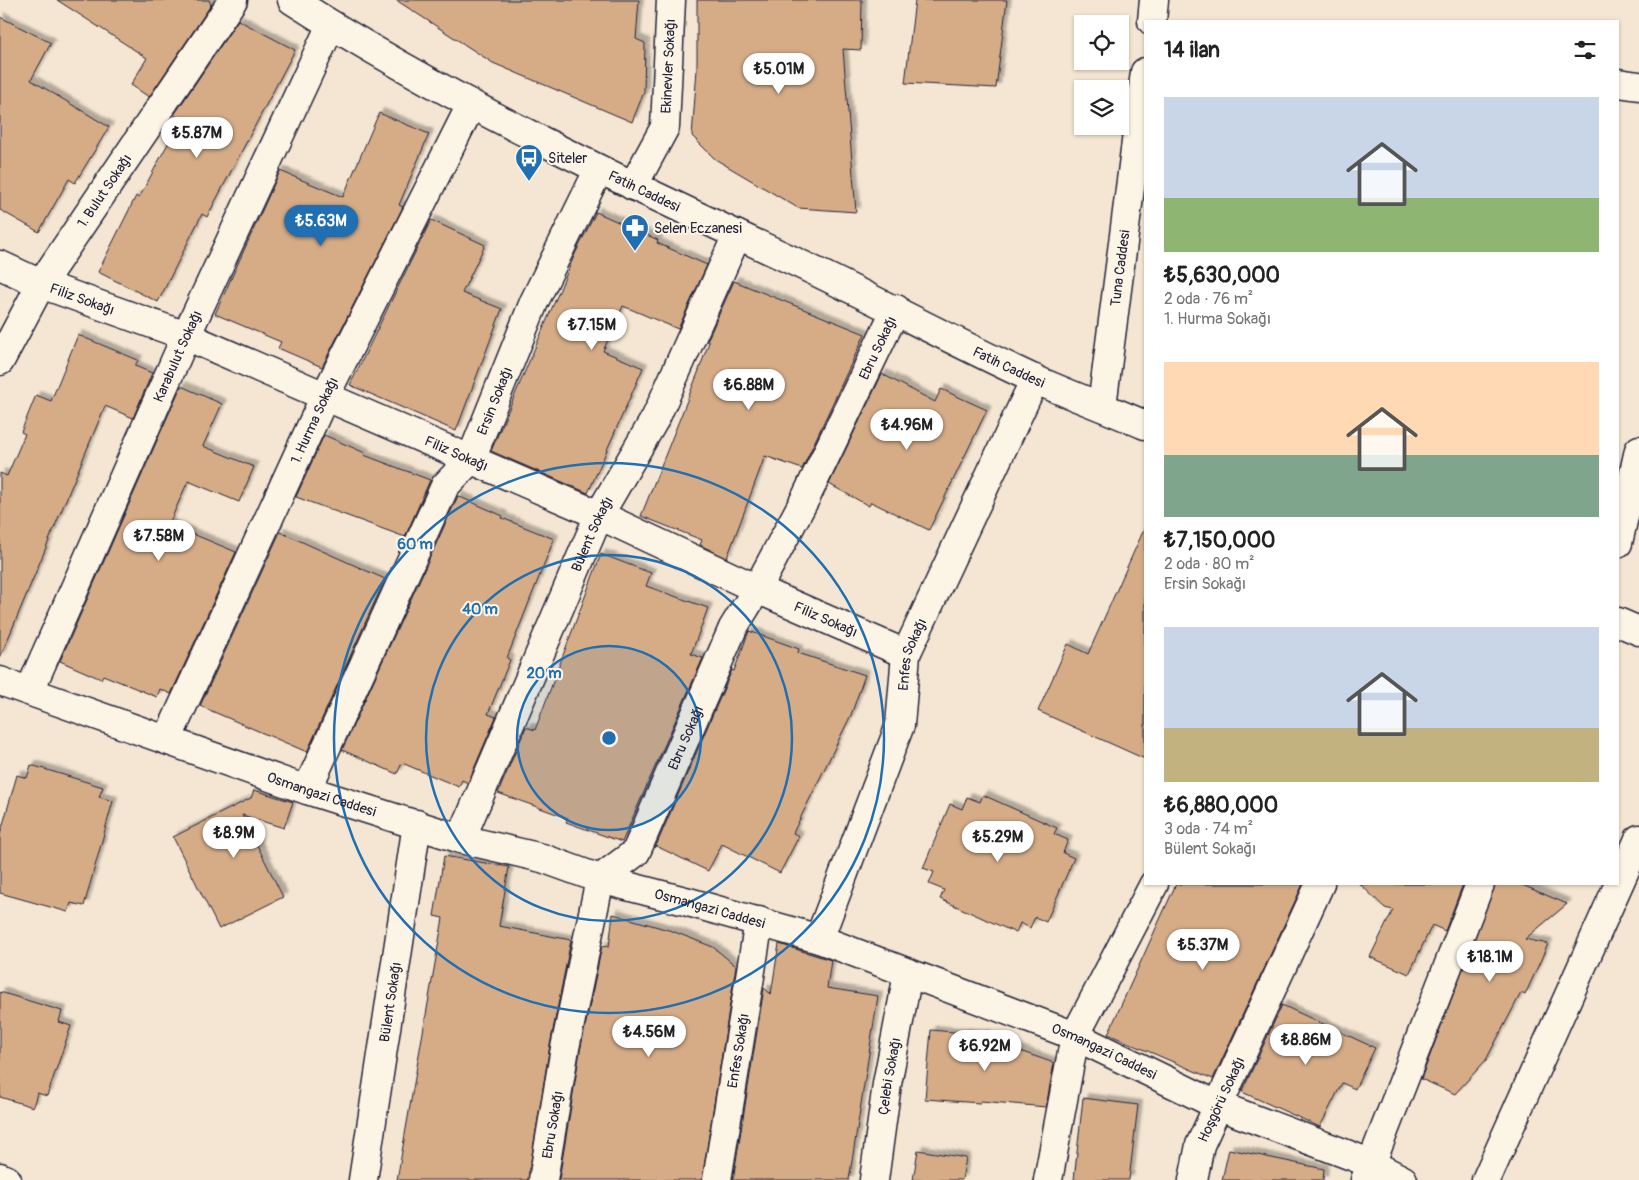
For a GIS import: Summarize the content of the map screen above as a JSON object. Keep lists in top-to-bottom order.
{
  "streets": {
    "street": [
      "Ekinevler Sokağı",
      "1. Bulut Sokağı",
      "Fatih Caddesi",
      "Tuna Caddesi",
      "Filiz Sokağı",
      "Ebru Sokağı",
      "Karabulut Sokağı",
      "Ersin Sokağı",
      "1. Hurma Sokağı",
      "Bülent Sokağı",
      "Enfes Sokağı",
      "Osmangazi Caddesi",
      "Çelebi Sokağı",
      "Hoşgörü Sokağı"
    ]
  },
  "crossings": [
    ["Ekinevler Sokağı", "Fatih Caddesi"],
    ["1. Bulut Sokağı", "Filiz Sokağı"],
    ["Fatih Caddesi", "Tuna Caddesi"],
    ["Fatih Caddesi", "Ebru Sokağı"],
    ["Fatih Caddesi", "Karabulut Sokağı"],
    ["Fatih Caddesi", "Ersin Sokağı"],
    ["Fatih Caddesi", "1. Hurma Sokağı"],
    ["Fatih Caddesi", "Bülent Sokağı"],
    ["Fatih Caddesi", "Enfes Sokağı"],
    ["Filiz Sokağı", "Ebru Sokağı"],
    ["Filiz Sokağı", "Karabulut Sokağı"],
    ["Filiz Sokağı", "Ersin Sokağı"],
    ["Filiz Sokağı", "1. Hurma Sokağı"],
    ["Filiz Sokağı", "Bülent Sokağı"],
    ["Filiz Sokağı", "Enfes Sokağı"],
    ["Ebru Sokağı", "Osmangazi Caddesi"],
    ["Karabulut Sokağı", "Osmangazi Caddesi"],
    ["Ersin Sokağı", "Osmangazi Caddesi"],
    ["1. Hurma Sokağı", "Osmangazi Caddesi"],
    ["Bülent Sokağı", "Osmangazi Caddesi"],
    ["Enfes Sokağı", "Osmangazi Caddesi"],
    ["Osmangazi Caddesi", "Çelebi Sokağı"],
    ["Osmangazi Caddesi", "Hoşgörü Sokağı"]
  ],
  "places": {
    "bus stop": ["Siteler"],
    "pharmacy": ["Selen Eczanesi"]
  },
  "page": {
    "heading": "14 ilan",
    "price": [
      "₺5.01M",
      "₺5.87M",
      "₺5.63M",
      "₺7.15M",
      "₺6.88M",
      "₺4.96M",
      "₺7.58M",
      "₺8.9M",
      "₺5.29M",
      "₺5.37M",
      "₺18.1M",
      "₺4.56M",
      "₺8.86M",
      "₺6.92M"
    ],
    "list": [
      {
        "name": "₺5,630,000",
        "note": "2 oda · 76 m² · 1. Hurma Sokağı"
      },
      {
        "name": "₺7,150,000",
        "note": "2 oda · 80 m² · Ersin Sokağı"
      },
      {
        "name": "₺6,880,000",
        "note": "3 oda · 74 m² · Bülent Sokağı"
      }
    ]
  },
  "rings": ["60 m", "40 m", "20 m"]
}
